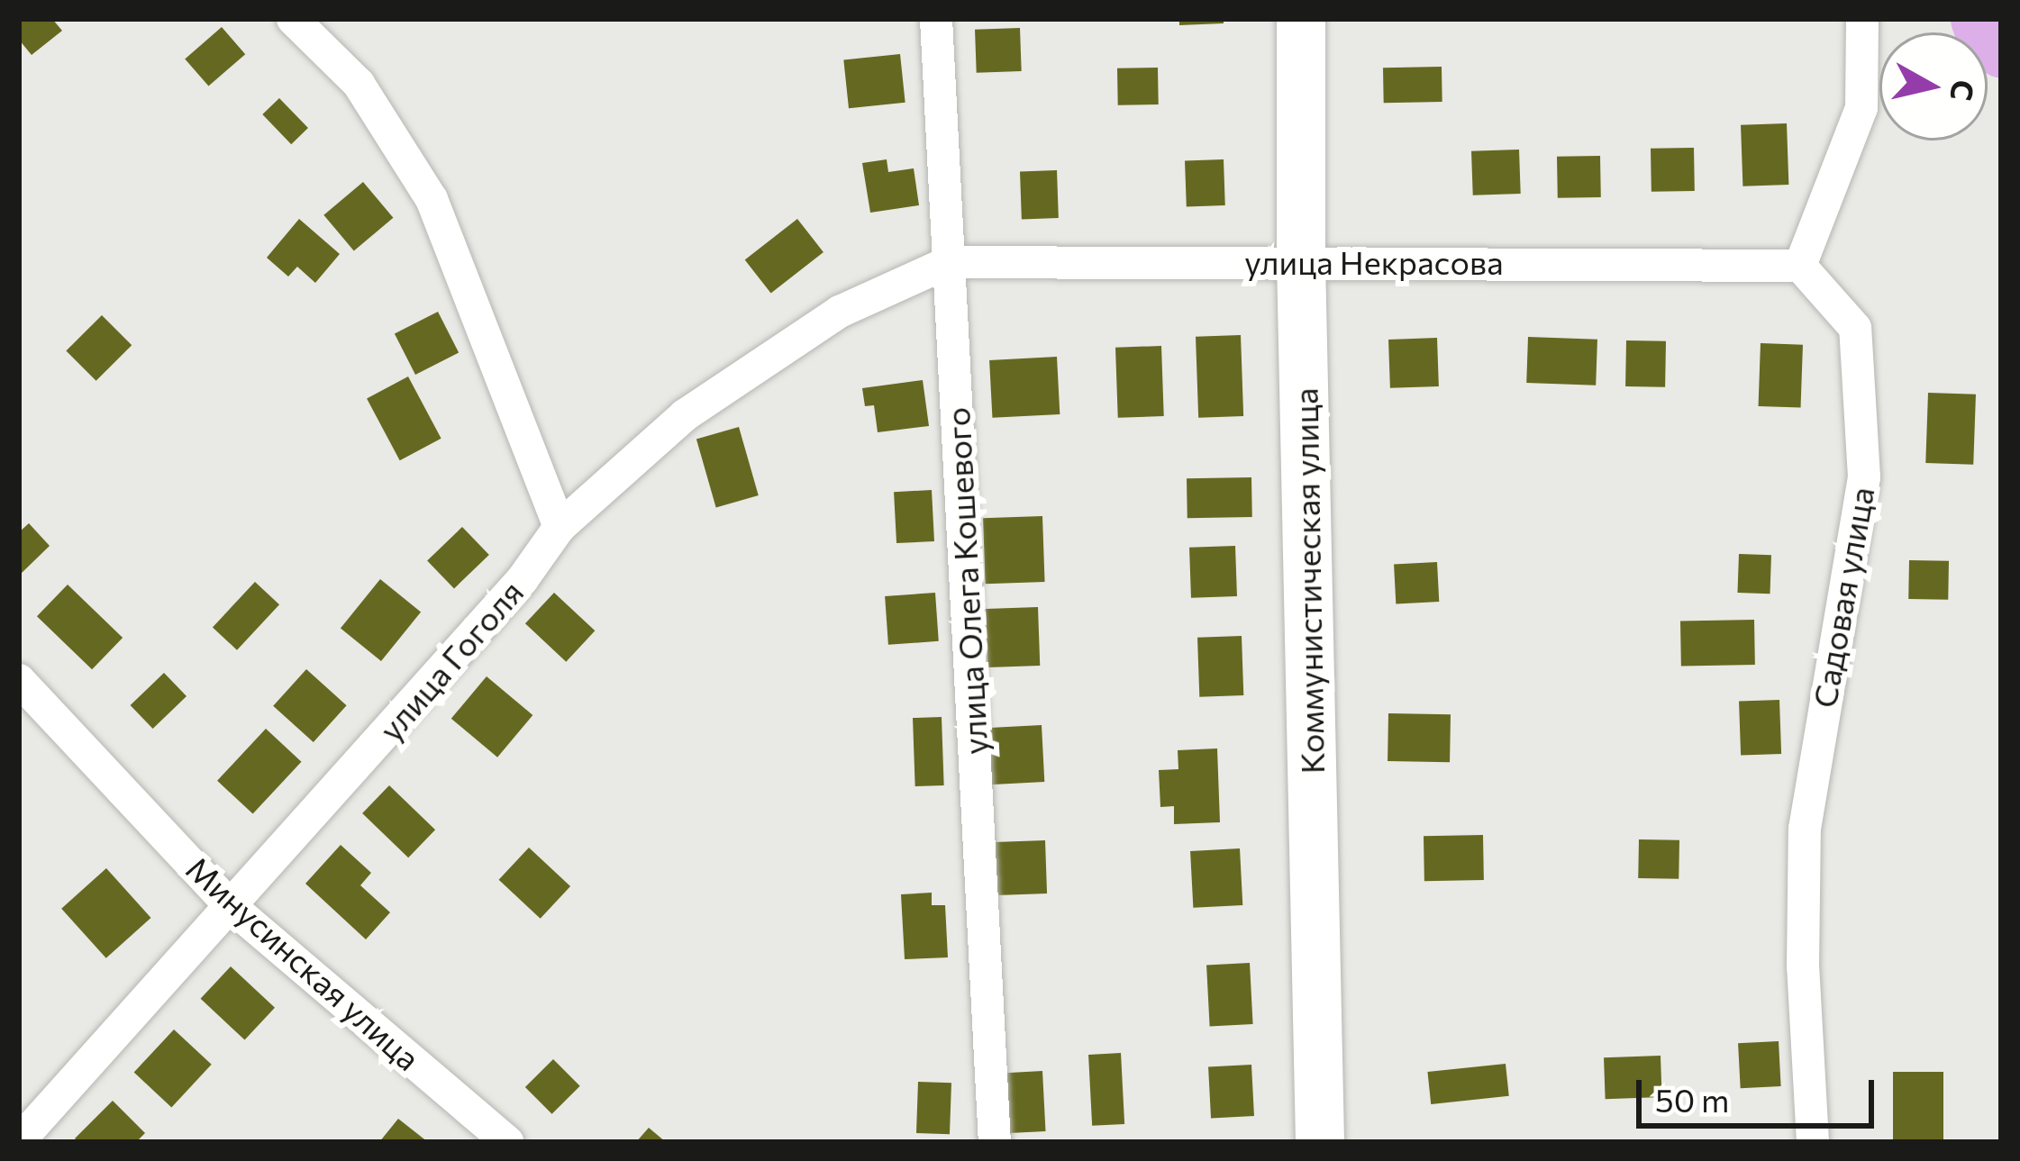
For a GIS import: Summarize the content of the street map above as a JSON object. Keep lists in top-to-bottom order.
{
  "streets": {
    "street": [
      "улица Некрасова",
      "улица Олега Кошевого",
      "Коммунистическая улица",
      "Садовая улица",
      "улица Гоголя",
      "Минусинская улица"
    ]
  },
  "crossings": [
    ["улица Некрасова", "улица Олега Кошевого"],
    ["улица Некрасова", "Коммунистическая улица"],
    ["улица Некрасова", "Садовая улица"],
    ["улица Некрасова", "улица Гоголя"],
    ["улица Олега Кошевого", "улица Гоголя"],
    ["улица Гоголя", "Минусинская улица"]
  ],
  "scale_bar": "50 m",
  "north": "right"
}
